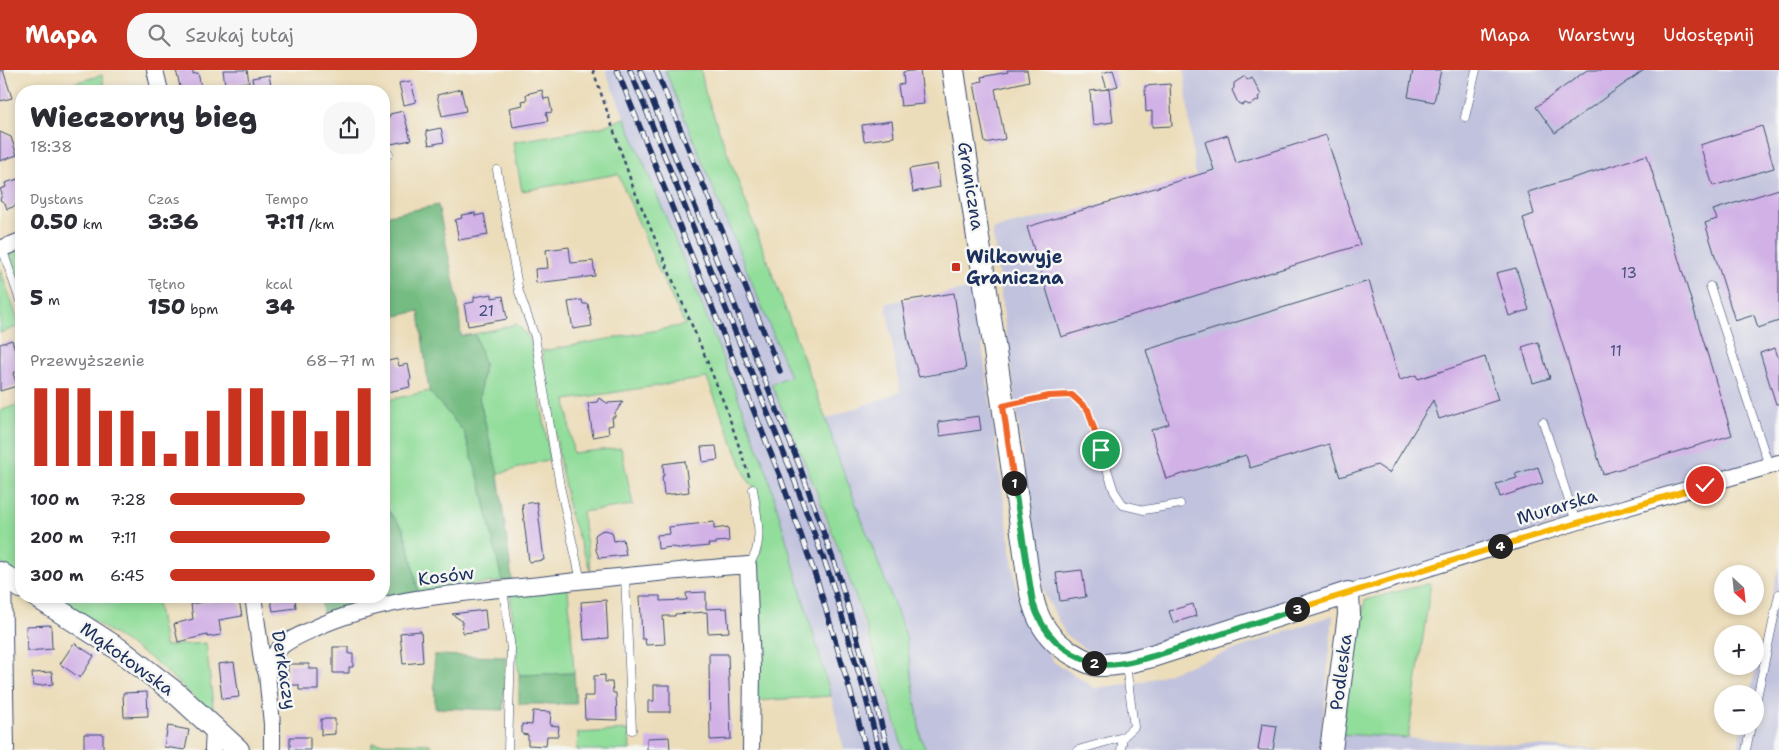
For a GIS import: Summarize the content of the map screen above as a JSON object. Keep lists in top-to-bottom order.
{
  "streets": {
    "street": [
      "Graniczna",
      "Murarska",
      "Kosów",
      "Mąkołowska",
      "Derkaczy",
      "Podleska"
    ]
  },
  "crossings": [
    ["Graniczna", "Murarska"],
    ["Graniczna", "Podleska"],
    ["Murarska", "Podleska"],
    ["Kosów", "Derkaczy"]
  ],
  "places": {
    "transit": ["Wilkowyje Graniczna"]
  },
  "house_numbers": ["13", "21", "11"],
  "north": "bottom right",
  "page": {
    "header": "Mapa",
    "search": "Szukaj tutaj",
    "nav": ["Mapa", "Warstwy", "Udostępnij"],
    "heading": ["Wieczorny bieg", "18:38"],
    "stats": [
      ["Dystans", "0.50 km"],
      ["Czas", "3:36"],
      ["Tempo", "7:11 /km"],
      ["5 m"],
      ["Tętno", "150 bpm"],
      ["kcal", "34"]
    ],
    "chart": ["Przewyższenie", "68–71 m"],
    "pins": [
      "1",
      "4",
      "3",
      "2"
    ],
    "list": [
      {
        "name": "100 m",
        "note": "7:28"
      },
      {
        "name": "200 m",
        "note": "7:11"
      },
      {
        "name": "300 m",
        "note": "6:45"
      }
    ],
    "map_buttons": ["+", "−"]
  }
}
